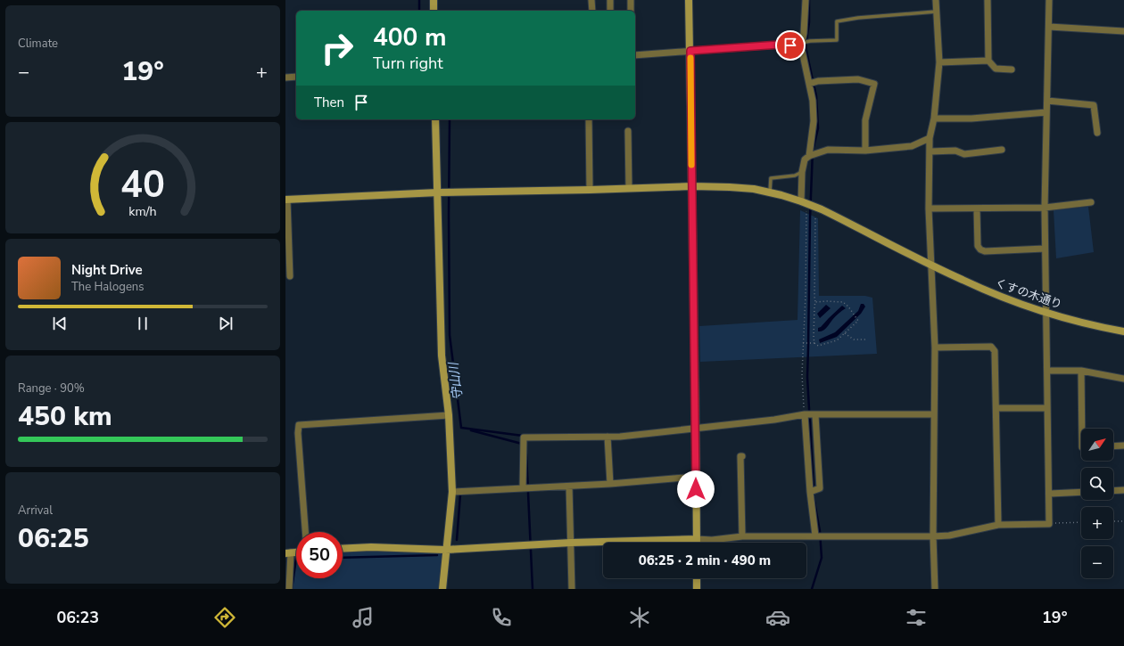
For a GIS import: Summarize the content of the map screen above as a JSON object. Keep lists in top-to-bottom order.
{
  "streets": {
    "street": ["くすの木通り"]
  },
  "water": ["守山川"],
  "north": "top right",
  "page": {
    "tile": [
      "Climate",
      ["Range · 90%", "450 km"],
      ["Arrival", "06:25"]
    ],
    "turn": ["400 m", "Turn right"],
    "heat": ["−", "19°", "+"],
    "then": "Then",
    "song": ["Night Drive", "The Halogens"],
    "map_buttons": ["+", "−"],
    "limit": "50",
    "trip": "06:25 · 2 min · 490 m",
    "tabs": ["06:23", "19°"],
    "gauge": ["40", "km/h"]
  }
}
